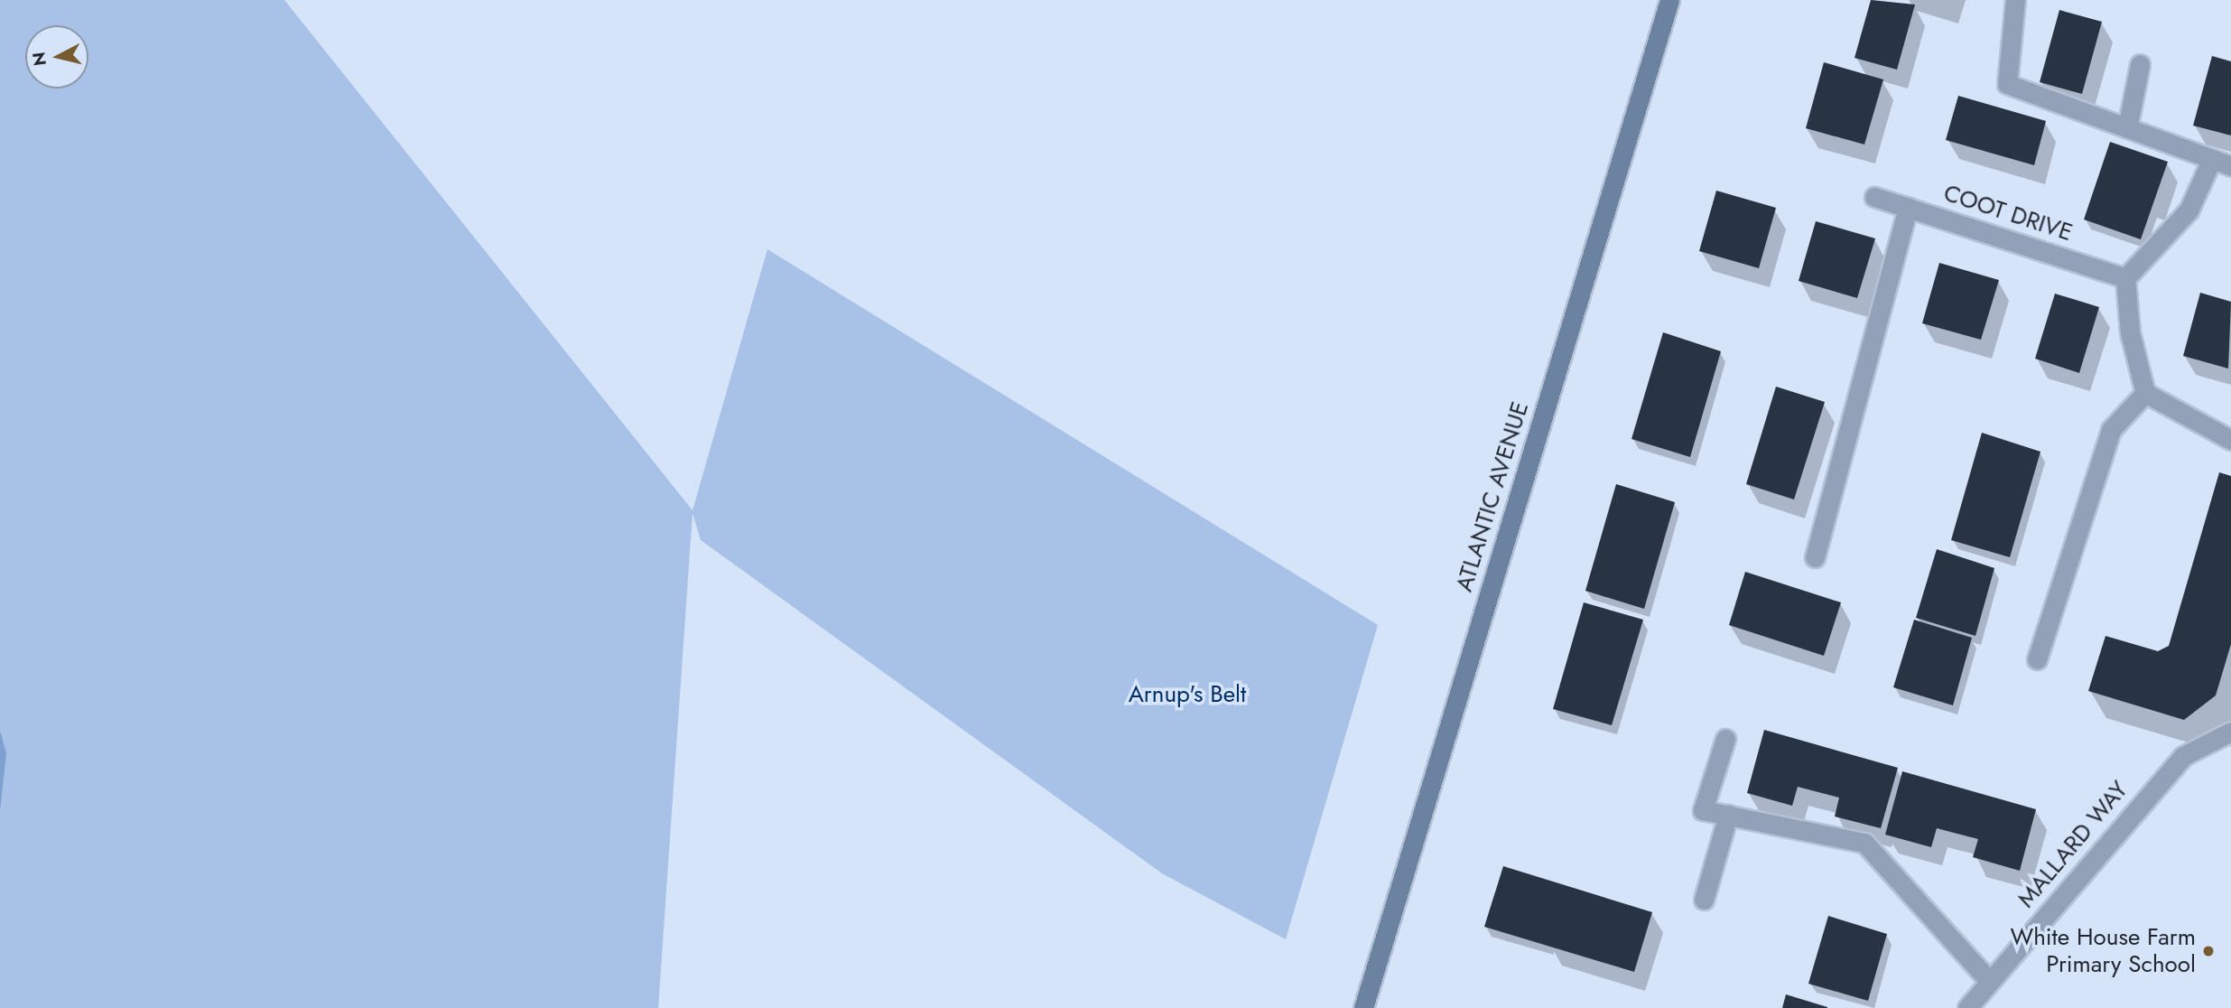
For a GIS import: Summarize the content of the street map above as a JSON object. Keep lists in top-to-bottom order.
{
  "streets": {
    "street": ["COOT DRIVE", "ATLANTIC AVENUE", "MALLARD WAY"]
  },
  "parks": ["Arnup's Belt"],
  "places": ["White House Farm Primary School"],
  "north": "left"
}
